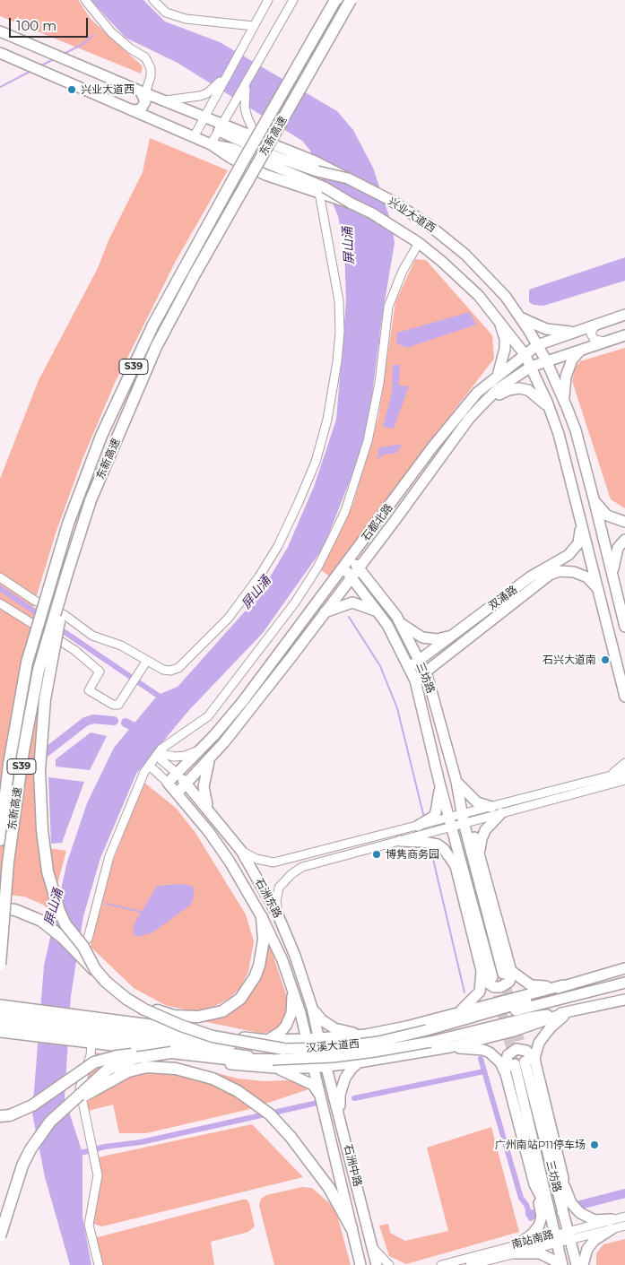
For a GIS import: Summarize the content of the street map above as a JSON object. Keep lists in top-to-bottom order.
{
  "streets": {
    "highway": ["东新高速", "S39"],
    "main road": [
      "兴业大道西",
      "石都北路",
      "双涌路",
      "三坊路",
      "石洲东路",
      "汉溪大道西",
      "石洲中路"
    ],
    "street": ["南站南路"]
  },
  "crossings": [
    ["兴业大道西", "石都北路"],
    ["石都北路", "三坊路"],
    ["石都北路", "石洲东路"],
    ["双涌路", "三坊路"],
    ["三坊路", "南站南路"],
    ["石洲东路", "石洲中路"]
  ],
  "water": ["屏山涌"],
  "places": [
    "兴业大道西",
    "石兴大道南",
    "博隽商务园",
    "广州南站P11停车场"
  ],
  "scale_bar": "100 m"
}
